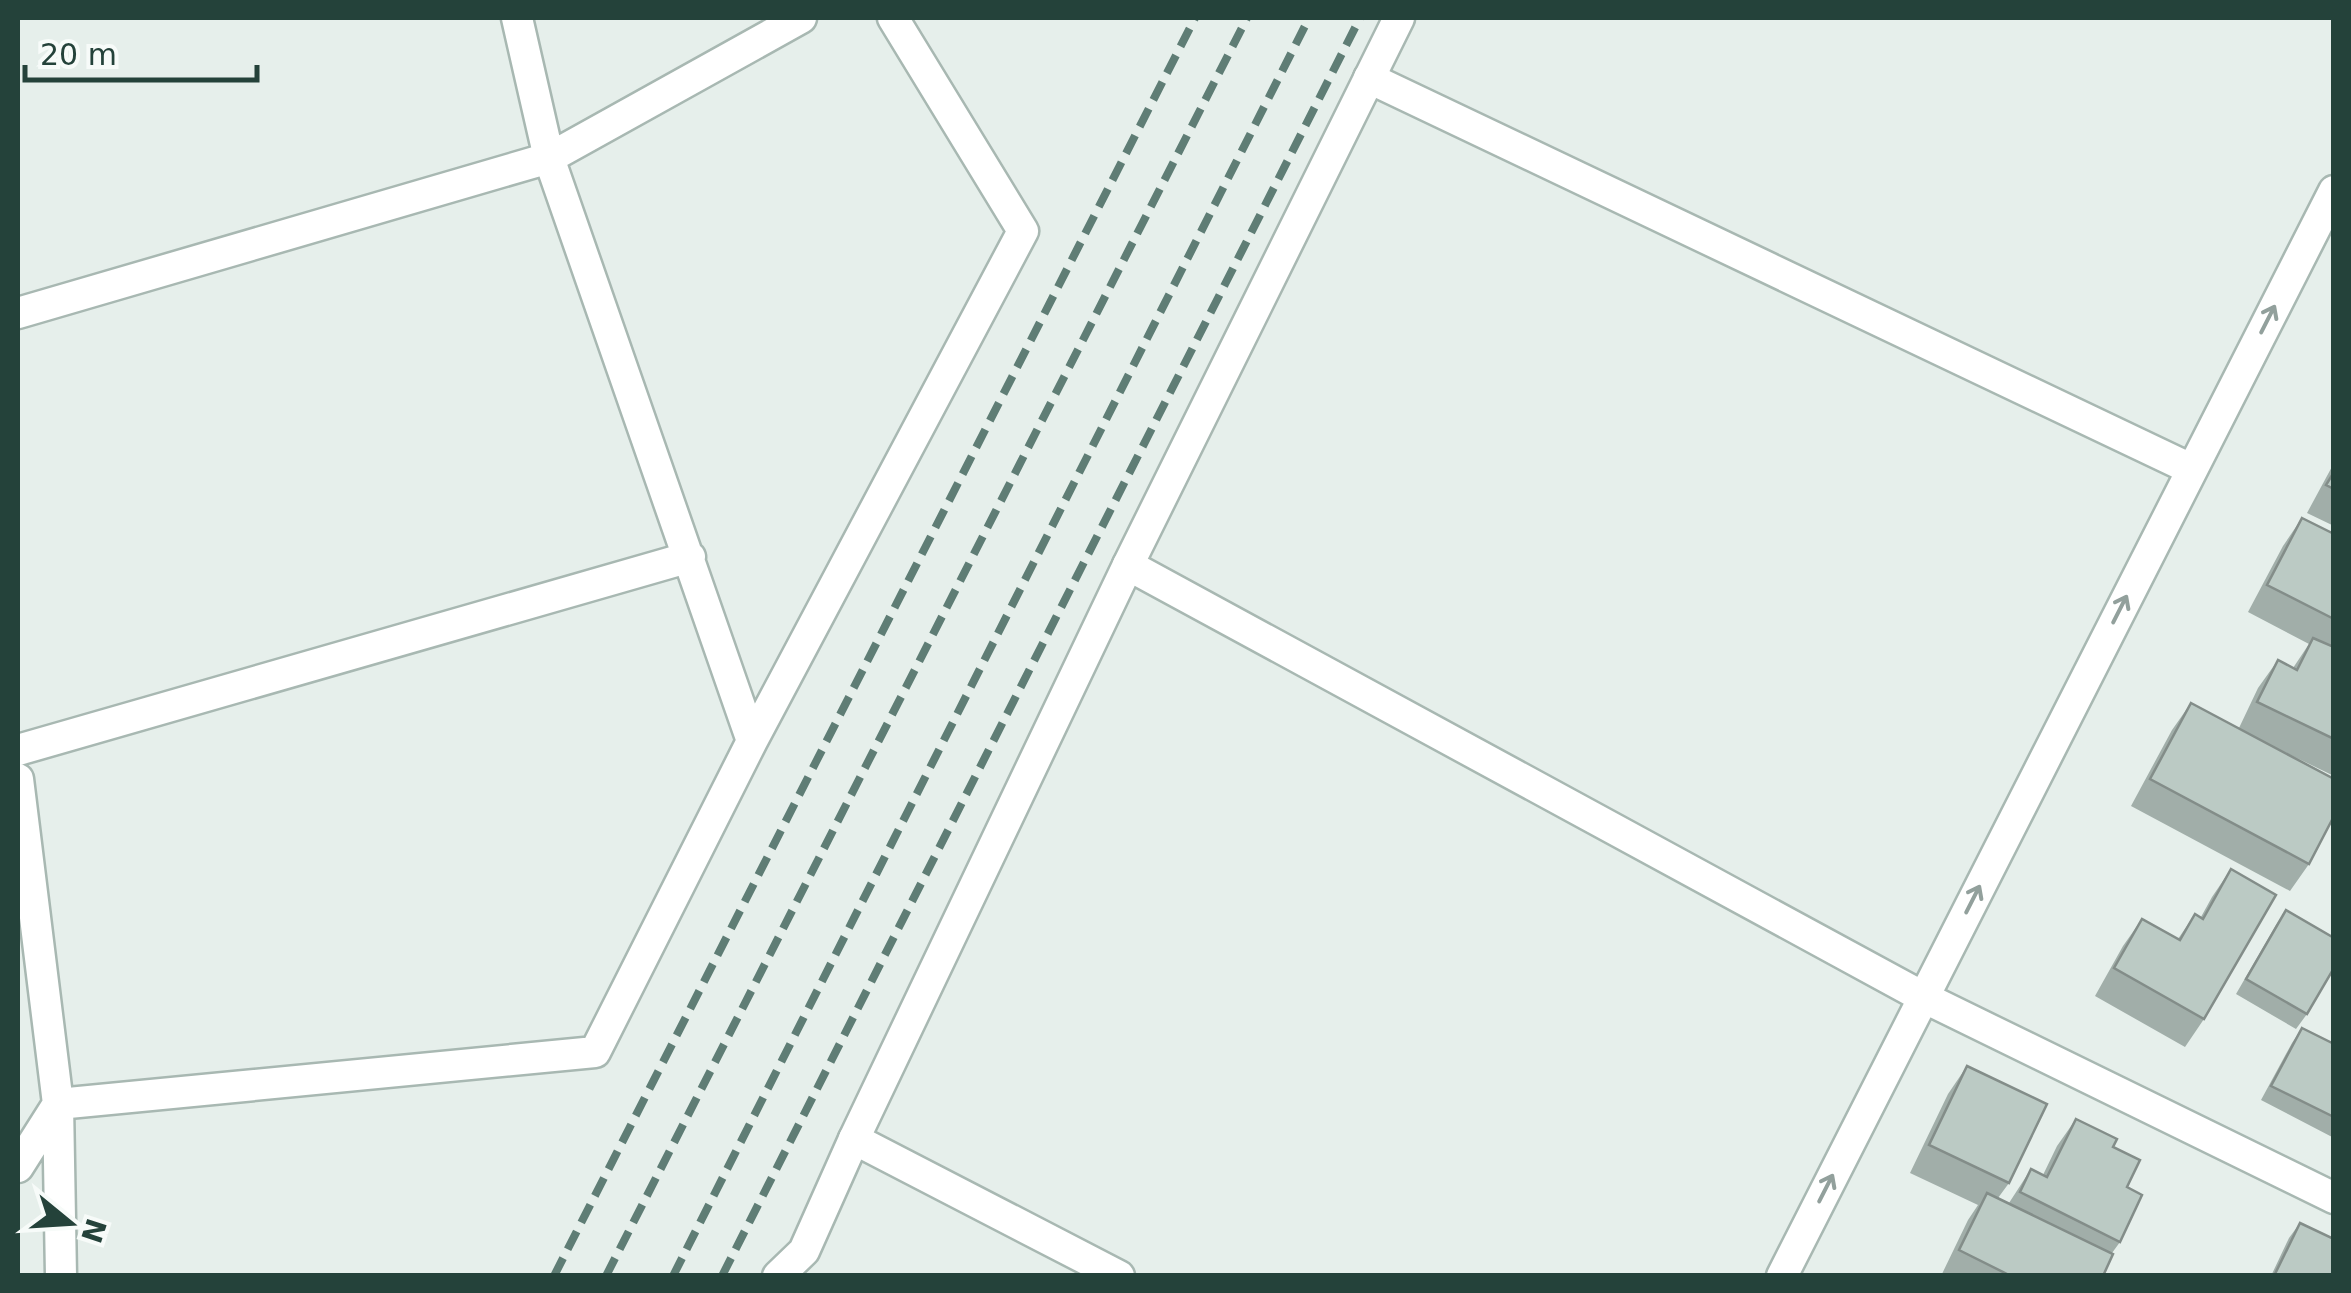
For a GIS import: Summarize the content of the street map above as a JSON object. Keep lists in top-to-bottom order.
{
  "scale_bar": "20 m",
  "north": "right"
}
